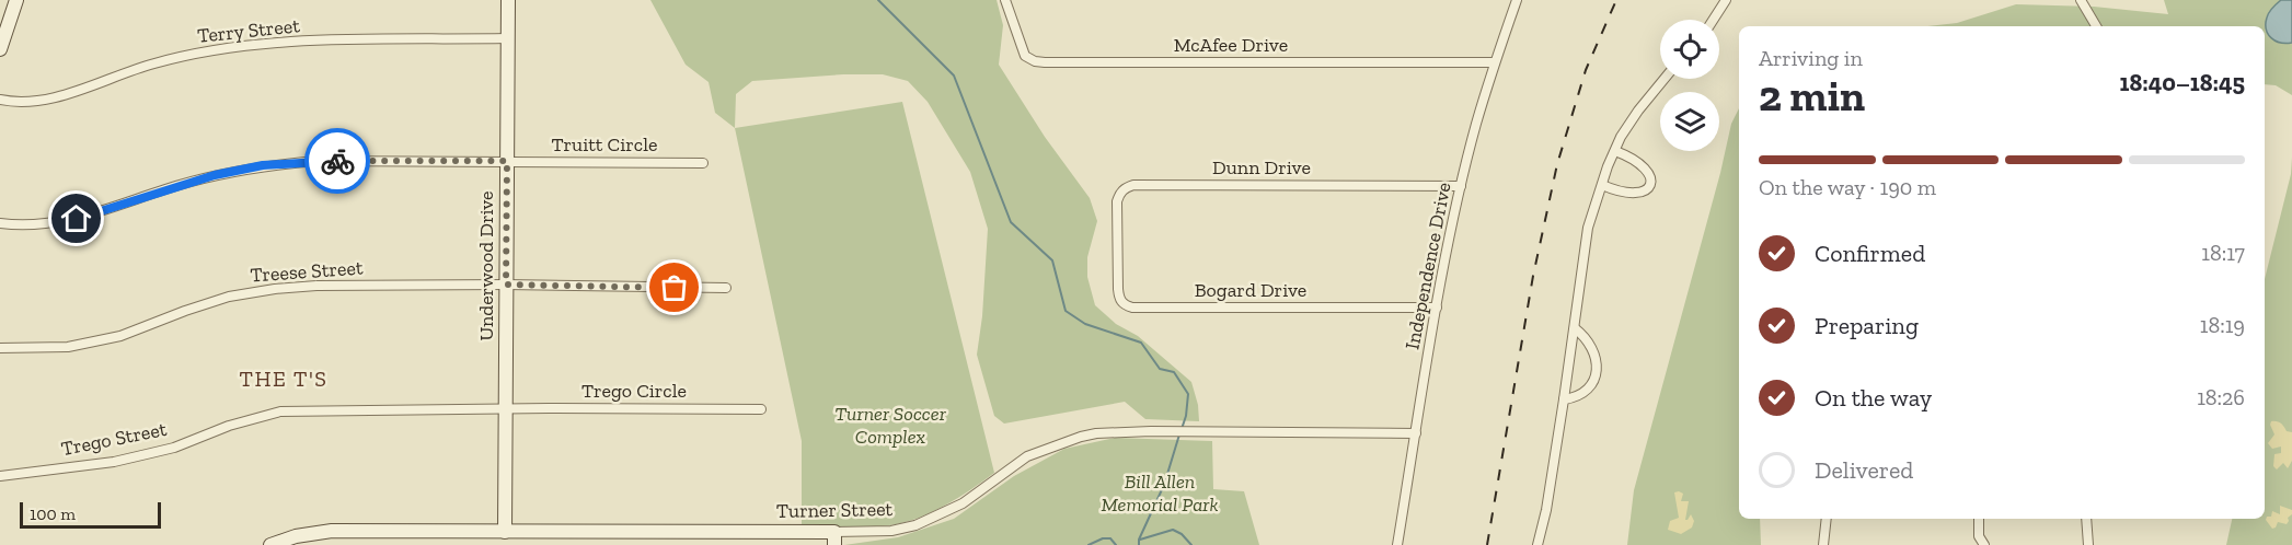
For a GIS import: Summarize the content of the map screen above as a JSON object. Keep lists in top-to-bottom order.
{
  "streets": {
    "street": [
      "Terry Street",
      "McAfee Drive",
      "Truitt Circle",
      "Dunn Drive",
      "Underwood Drive",
      "Independence Drive",
      "Treese Street",
      "Bogard Drive",
      "Trego Circle",
      "Trego Street",
      "Turner Street"
    ]
  },
  "crossings": [
    ["Terry Street", "Underwood Drive"],
    ["McAfee Drive", "Independence Drive"],
    ["Truitt Circle", "Underwood Drive"],
    ["Dunn Drive", "Independence Drive"],
    ["Dunn Drive", "Bogard Drive"],
    ["Underwood Drive", "Treese Street"],
    ["Underwood Drive", "Trego Circle"],
    ["Underwood Drive", "Trego Street"],
    ["Underwood Drive", "Turner Street"],
    ["Independence Drive", "Bogard Drive"],
    ["Independence Drive", "Turner Street"],
    ["Trego Circle", "Trego Street"]
  ],
  "districts": ["THE T'S"],
  "parks": ["Turner Soccer Complex", "Bill Allen Memorial Park"],
  "scale_bar": "100 m",
  "page": {
    "heading": ["2 min", "Arriving in", "18:40–18:45"],
    "bar": "On the way · 190 m",
    "list": [
      ["Confirmed", "18:17"],
      ["Preparing", "18:19"],
      ["On the way", "18:26"],
      "Delivered"
    ],
    "scale": "100 m"
  }
}
